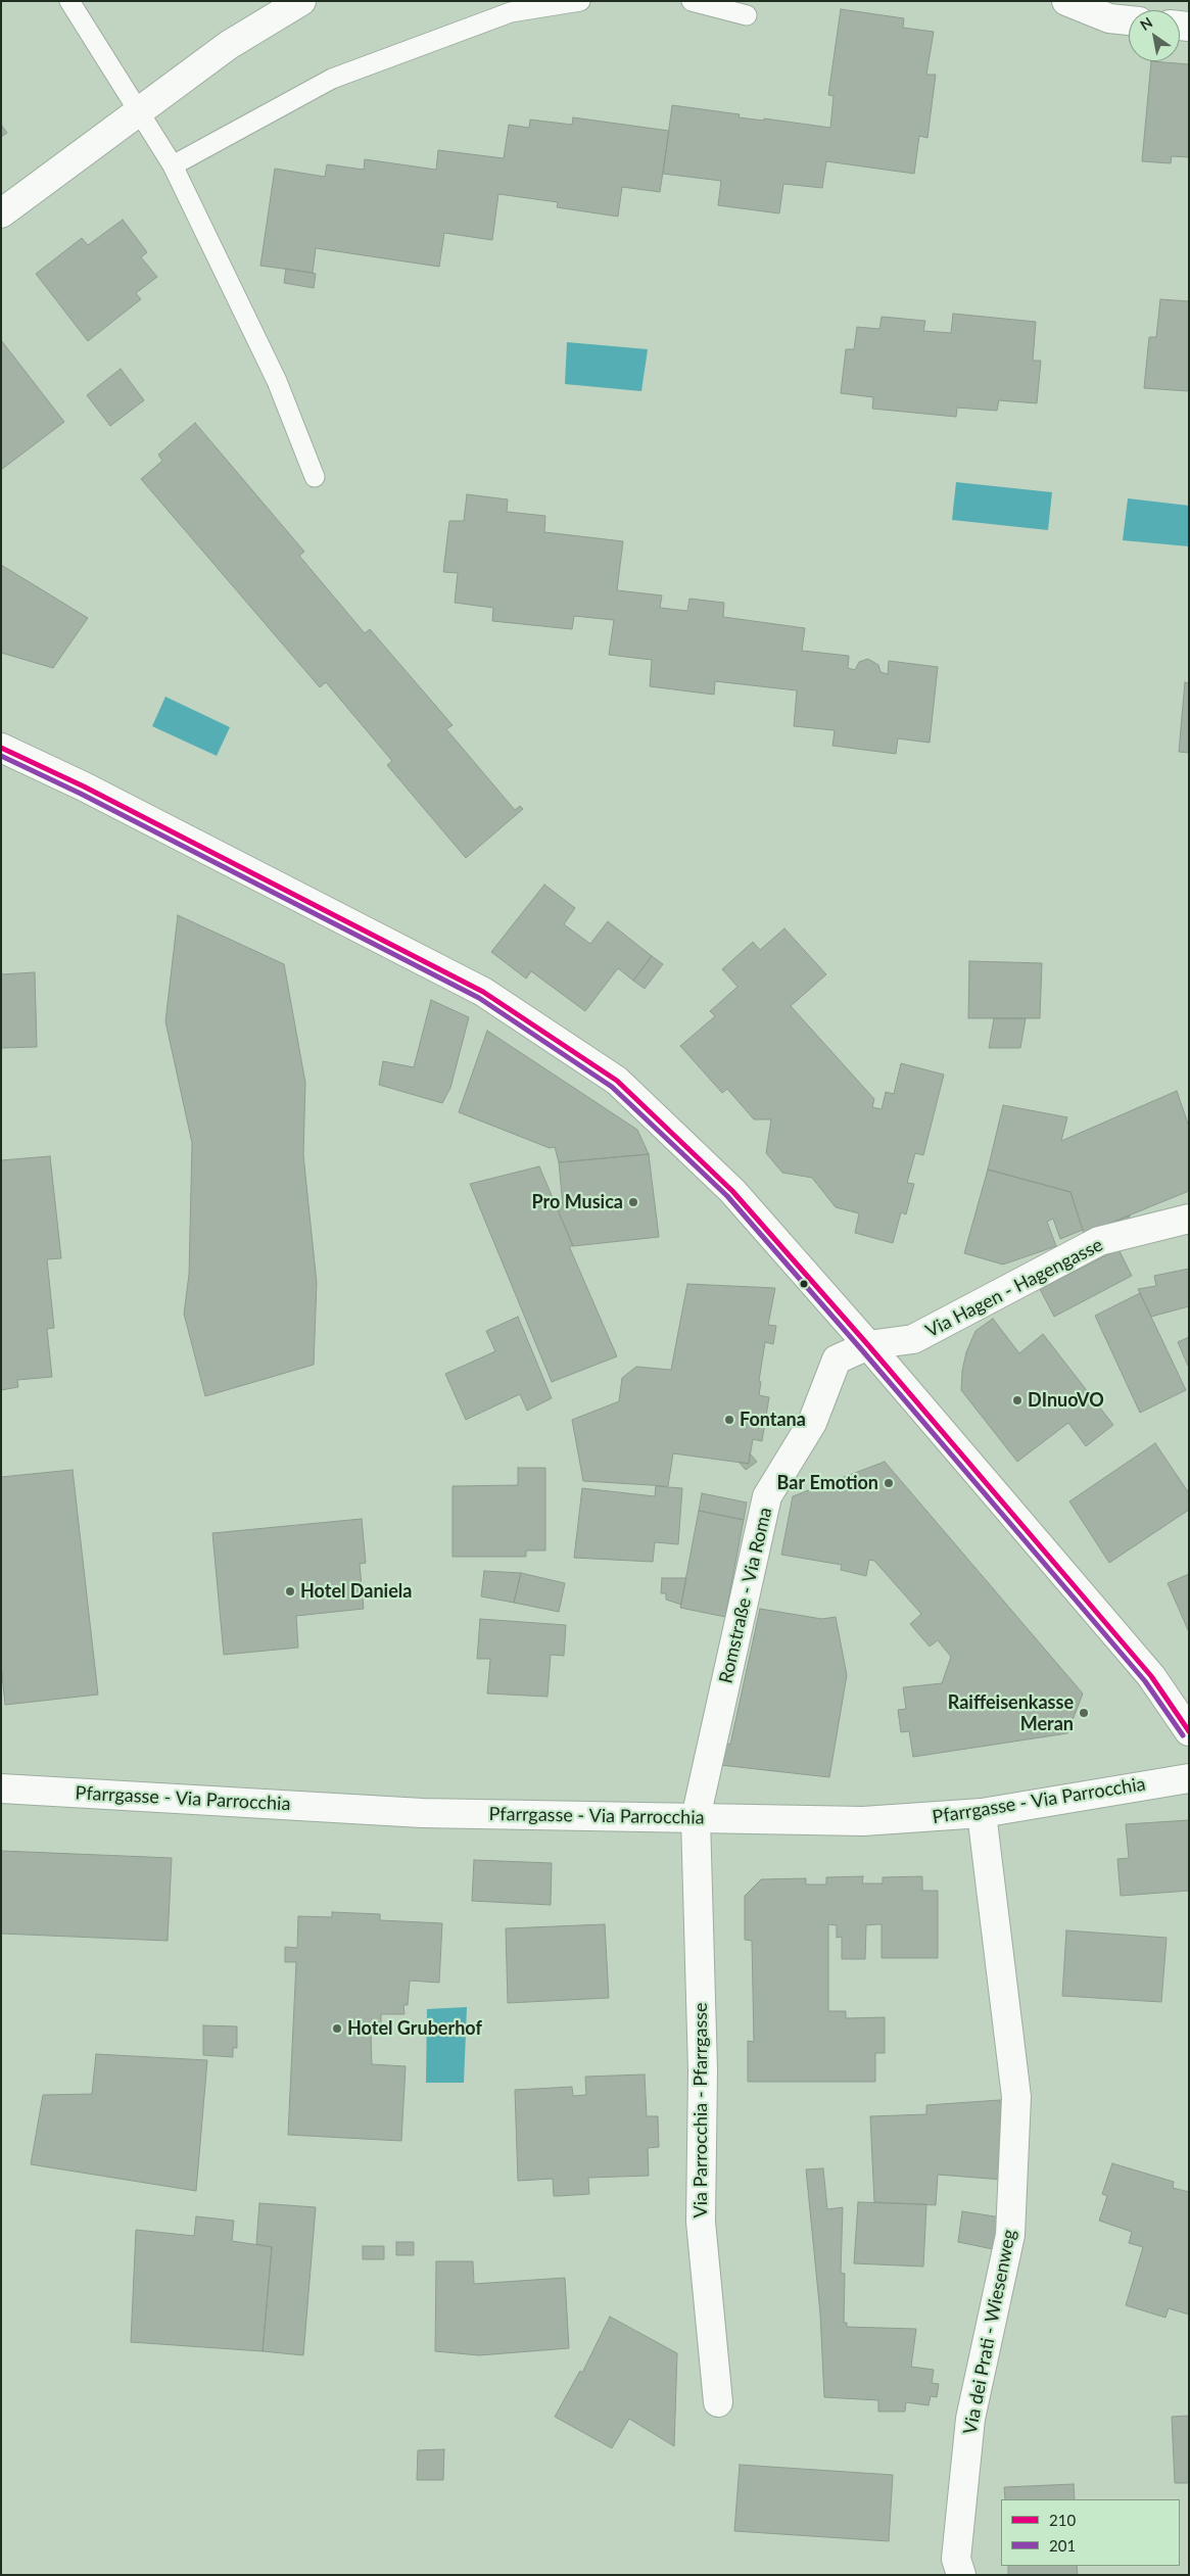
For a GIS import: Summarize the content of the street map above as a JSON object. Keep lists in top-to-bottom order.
{
  "streets": {
    "street": [
      "Via Hagen - Hagengasse",
      "Romstraße - Via Roma",
      "Pfarrgasse - Via Parrocchia",
      "Via Parrocchia - Pfarrgasse",
      "Via dei Prati - Wiesenweg"
    ]
  },
  "crossings": [
    ["Via Hagen - Hagengasse", "Romstraße - Via Roma"],
    ["Romstraße - Via Roma", "Pfarrgasse - Via Parrocchia"],
    ["Romstraße - Via Roma", "Via Parrocchia - Pfarrgasse"],
    ["Pfarrgasse - Via Parrocchia", "Via Parrocchia - Pfarrgasse"],
    ["Pfarrgasse - Via Parrocchia", "Via dei Prati - Wiesenweg"]
  ],
  "places": [
    "Pro Musica",
    "DInuoVO",
    "Fontana",
    "Bar Emotion",
    "Hotel Daniela",
    "Raiffeisenkasse Meran",
    "Hotel Gruberhof"
  ],
  "lines": ["transit line 210", "transit line 201"],
  "legend": ["210", "201"],
  "north": "top left"
}
